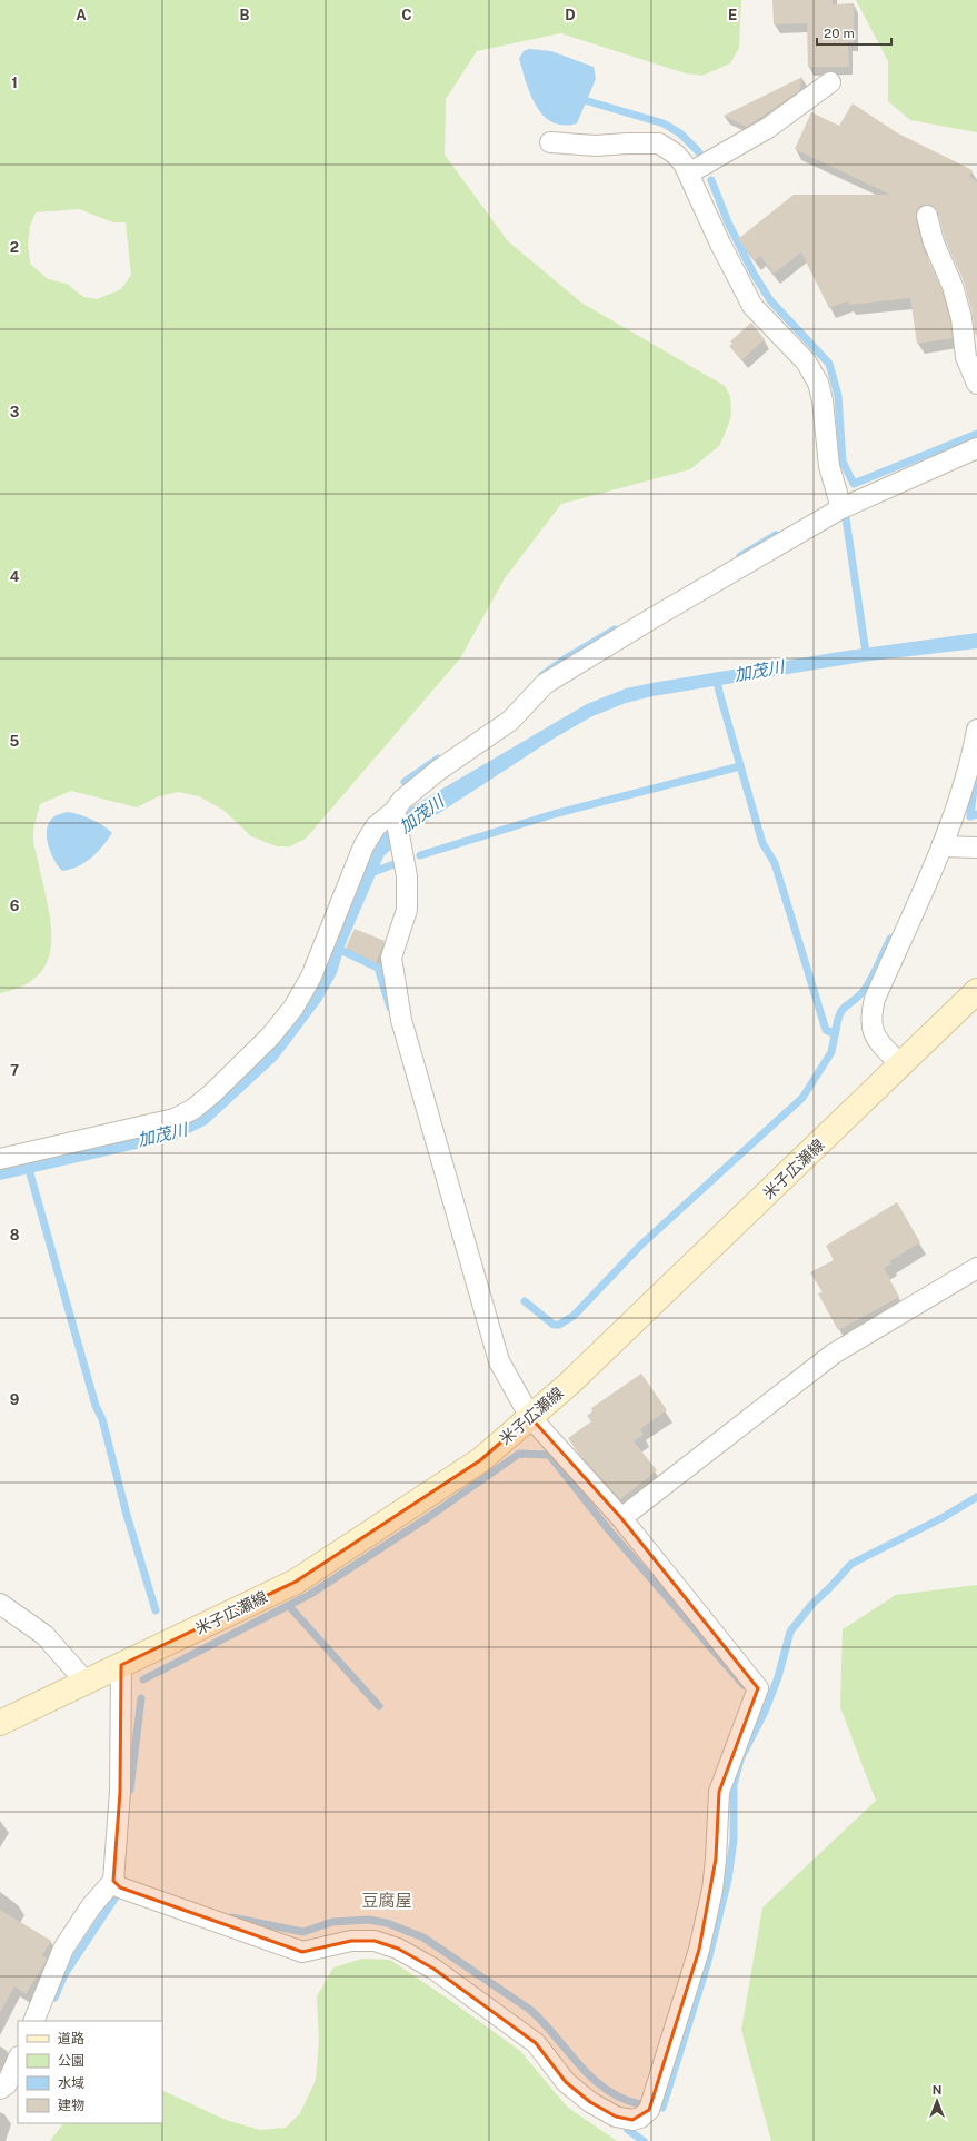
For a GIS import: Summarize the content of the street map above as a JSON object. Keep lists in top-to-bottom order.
{
  "streets": {
    "main road": ["米子広瀬線"]
  },
  "districts": ["豆腐屋"],
  "water": ["加茂川"],
  "legend": [
    "道路",
    "公園",
    "水域",
    "建物"
  ],
  "scale_bar": "20 m",
  "north": "top",
  "grid": {
    "columns": [
      "A",
      "B",
      "C",
      "D",
      "E"
    ],
    "rows": [
      "1",
      "2",
      "3",
      "4",
      "5",
      "6",
      "7",
      "8",
      "9"
    ]
  }
}
